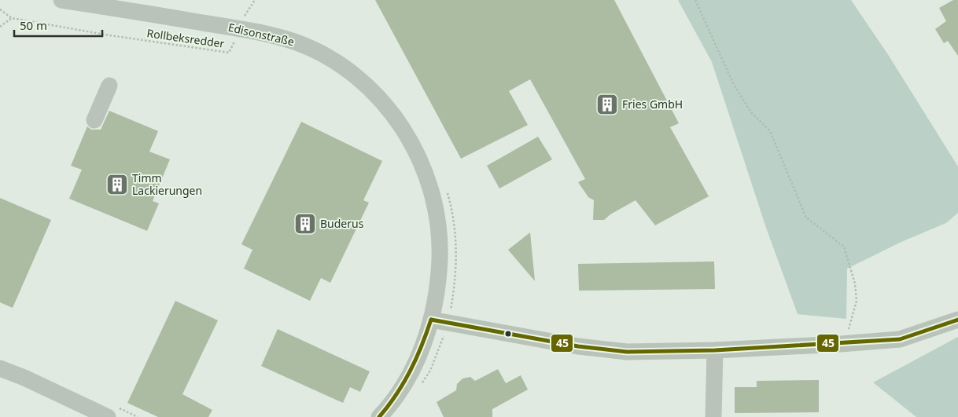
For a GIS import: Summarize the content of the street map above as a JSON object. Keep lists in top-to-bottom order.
{
  "streets": {
    "street": ["Edisonstraße"],
    "path": ["Rollbeksredder"]
  },
  "crossings": [
    ["Edisonstraße", "Rollbeksredder"]
  ],
  "places": {
    "building": ["Fries GmbH", "Timm Lackierungen", "Buderus"]
  },
  "lines": ["transit line 45"],
  "scale_bar": "50 m"
}
